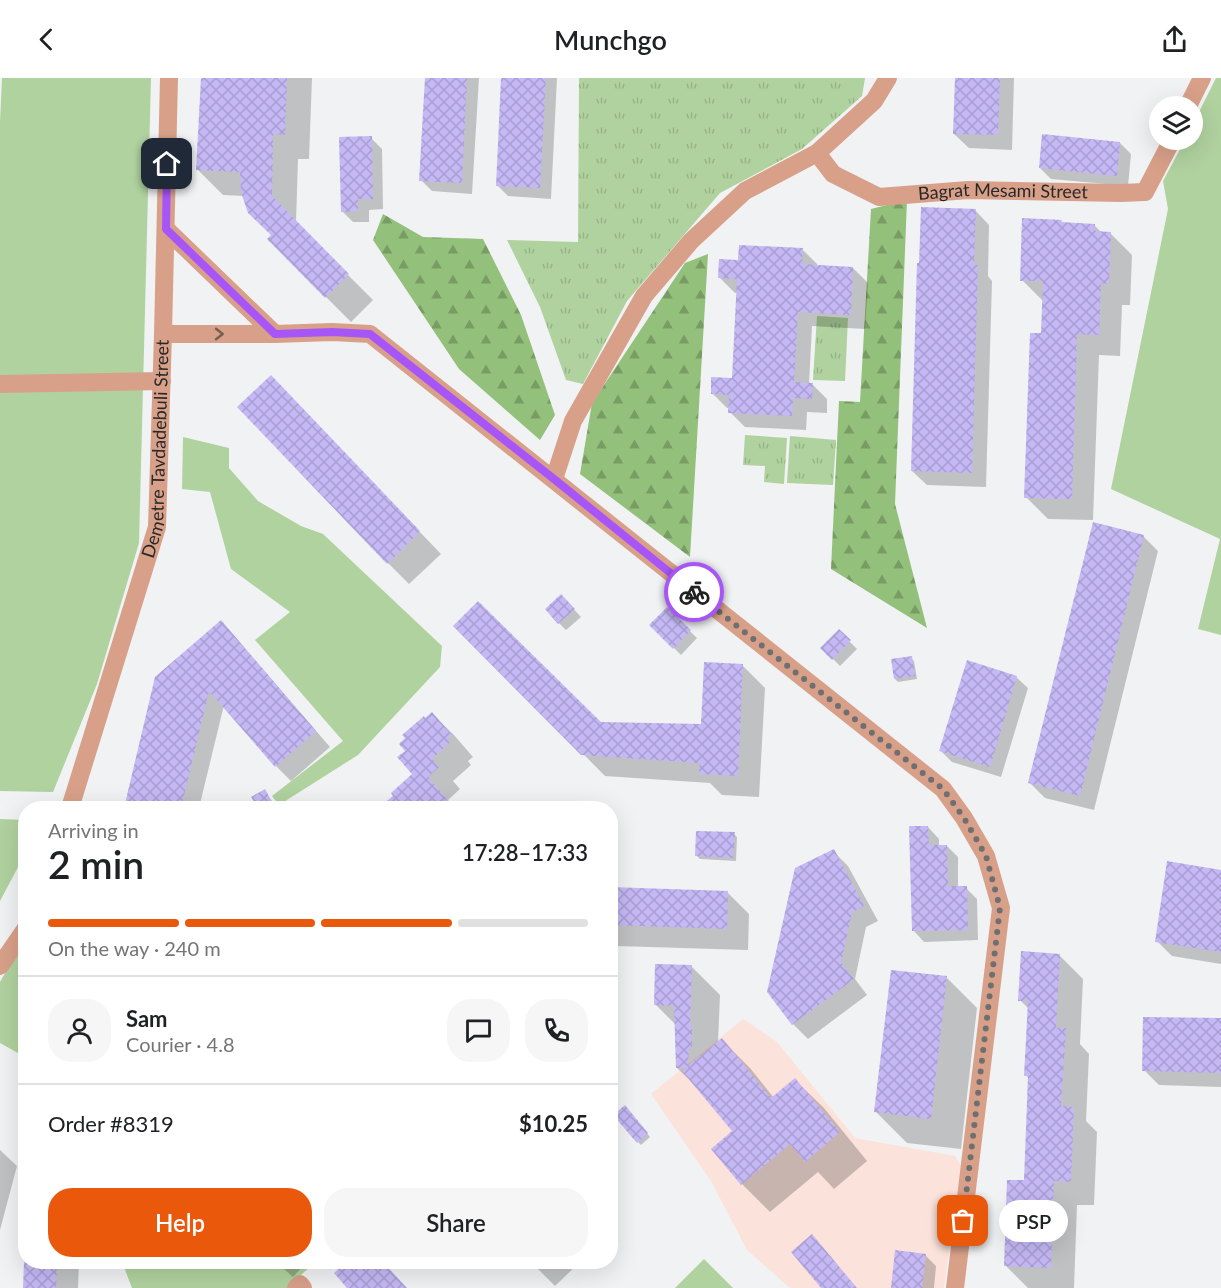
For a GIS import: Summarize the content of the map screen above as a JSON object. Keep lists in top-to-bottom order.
{
  "streets": {
    "street": ["Bagrat Mesami Street", "Demetre Tavdadebuli Street"]
  },
  "places": ["PSP"],
  "page": {
    "header": "Munchgo",
    "heading": ["2 min", "Arriving in", "17:28–17:33"],
    "panel": [
      "Sam",
      "Courier · 4.8",
      "Order #8319",
      "$10.25"
    ],
    "bar": "On the way · 240 m",
    "buttons": ["Help", "Share"],
    "bubble": "PSP"
  }
}
